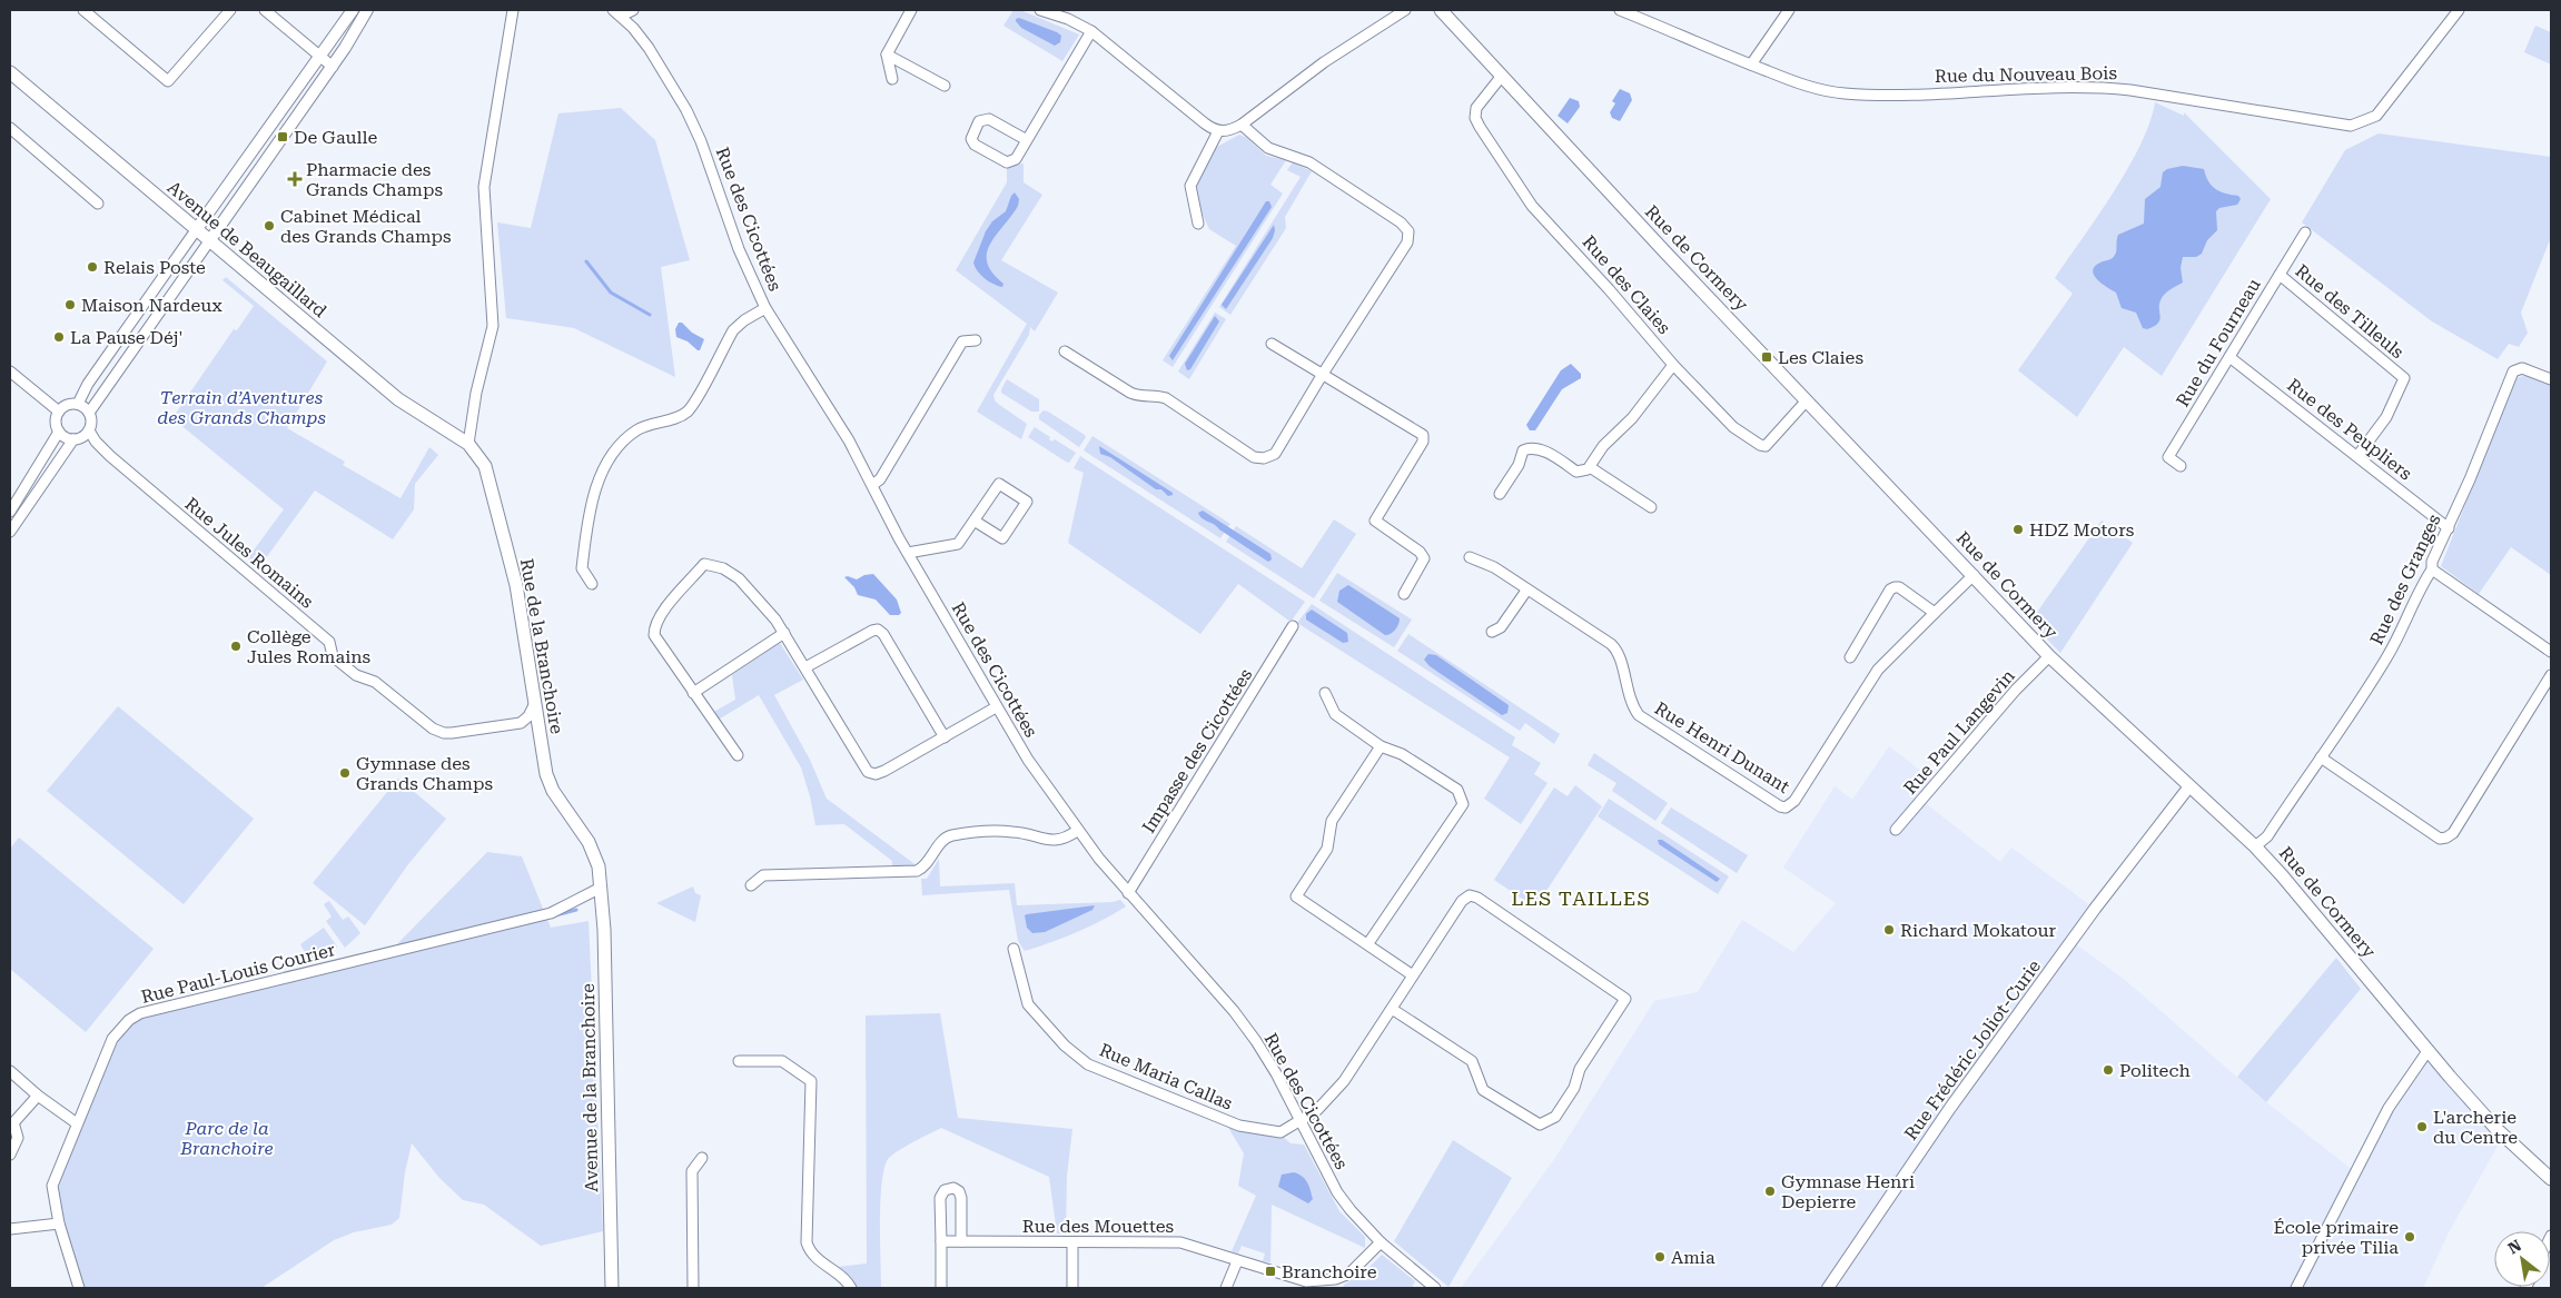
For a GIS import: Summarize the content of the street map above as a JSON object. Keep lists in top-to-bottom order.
{
  "streets": {
    "main road": [
      "Avenue de Beaugaillard",
      "Rue de Cormery",
      "Rue de la Branchoire",
      "Avenue de la Branchoire"
    ],
    "street": [
      "Rue du Nouveau Bois",
      "Rue des Cicottées",
      "Rue des Claies",
      "Rue des Tilleuls",
      "Rue du Fourneau",
      "Rue des Peupliers",
      "Rue Jules Romains",
      "Rue des Granges",
      "Rue Paul Langevin",
      "Rue Henri Dunant",
      "Impasse des Cicottées",
      "Rue Paul-Louis Courier",
      "Rue Frédéric Joliot-Curie",
      "Rue Maria Callas",
      "Rue des Mouettes"
    ]
  },
  "crossings": [
    ["Rue des Cicottées", "Impasse des Cicottées"],
    ["Rue des Cicottées", "Rue Maria Callas"],
    ["Rue des Cicottées", "Rue des Mouettes"],
    ["Avenue de Beaugaillard", "Rue de la Branchoire"],
    ["Rue de Cormery", "Rue des Claies"],
    ["Rue de Cormery", "Rue des Granges"],
    ["Rue de Cormery", "Rue Paul Langevin"],
    ["Rue de Cormery", "Rue Frédéric Joliot-Curie"],
    ["Rue des Tilleuls", "Rue du Fourneau"],
    ["Rue des Tilleuls", "Rue des Peupliers"],
    ["Rue du Fourneau", "Rue des Peupliers"],
    ["Rue des Peupliers", "Rue des Granges"],
    ["Rue Jules Romains", "Rue de la Branchoire"],
    ["Rue de la Branchoire", "Rue Paul-Louis Courier"],
    ["Rue de la Branchoire", "Avenue de la Branchoire"],
    ["Rue Paul-Louis Courier", "Avenue de la Branchoire"]
  ],
  "districts": ["LES TAILLES"],
  "parks": ["Terrain d’Aventures des Grands Champs", "Parc de la Branchoire"],
  "places": {
    "transit": ["De Gaulle", "Les Claies", "Branchoire"],
    "health": ["Pharmacie des Grands Champs"],
    "other": [
      "Cabinet Médical des Grands Champs",
      "Relais Poste",
      "Maison Nardeux",
      "La Pause Déj'",
      "HDZ Motors",
      "Collège Jules Romains",
      "Gymnase des Grands Champs",
      "Richard Mokatour",
      "Politech",
      "L'archerie du Centre",
      "Gymnase Henri Depierre",
      "École primaire privée Tilia",
      "Amia"
    ]
  },
  "north": "top left"
}
